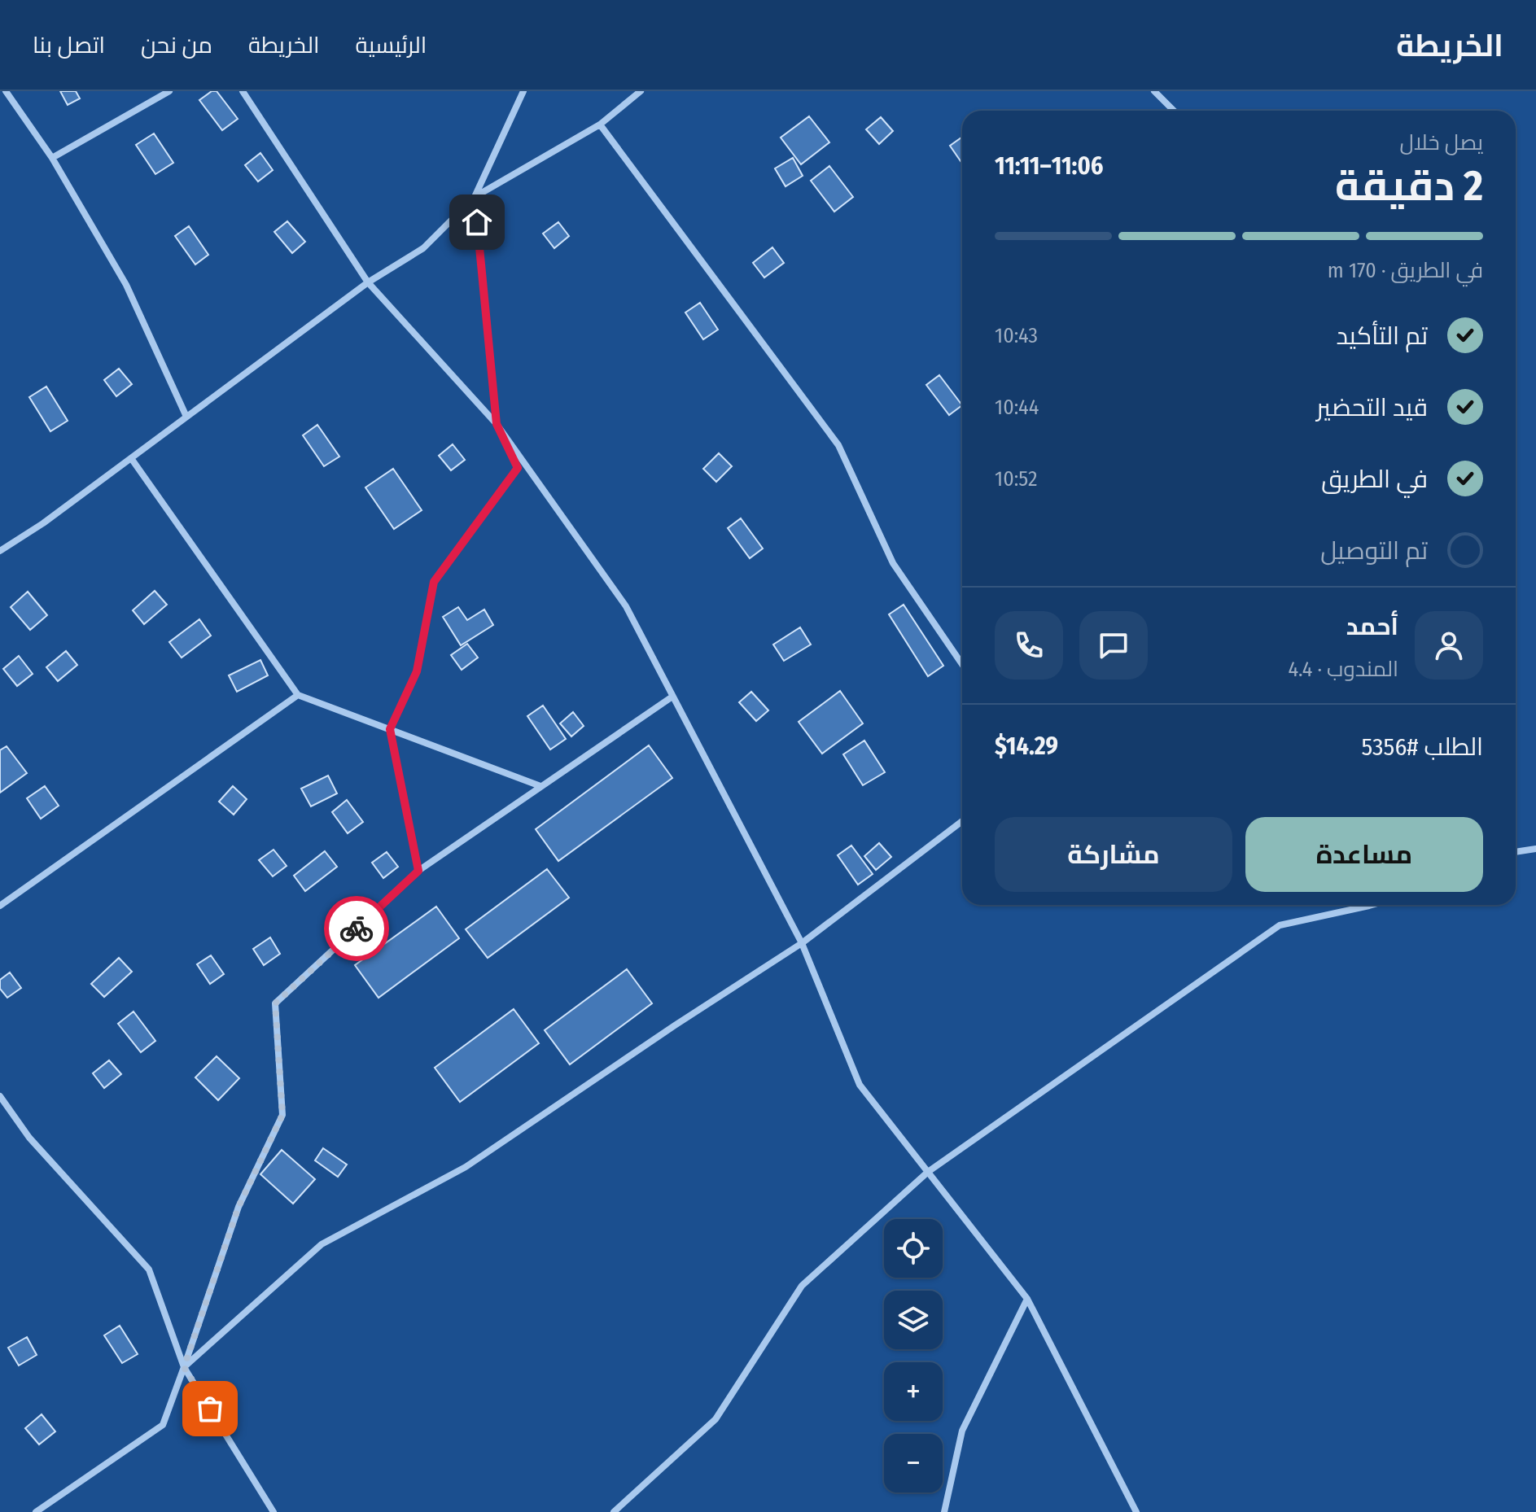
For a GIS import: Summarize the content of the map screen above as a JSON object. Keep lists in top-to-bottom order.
{
  "page": {
    "header": "الخريطة",
    "nav": [
      "الرئيسية",
      "الخريطة",
      "من نحن",
      "اتصل بنا"
    ],
    "heading": ["2 دقيقة", "يصل خلال", "11:06–11:11"],
    "panel": [
      "أحمد",
      "المندوب · 4.4",
      "الطلب #5356",
      "$14.29"
    ],
    "bar": "في الطريق · 170 m",
    "list": [
      ["تم التأكيد", "10:43"],
      ["قيد التحضير", "10:44"],
      ["في الطريق", "10:52"],
      "تم التوصيل"
    ],
    "buttons": ["مساعدة", "مشاركة"],
    "map_buttons": ["+", "−"]
  }
}
